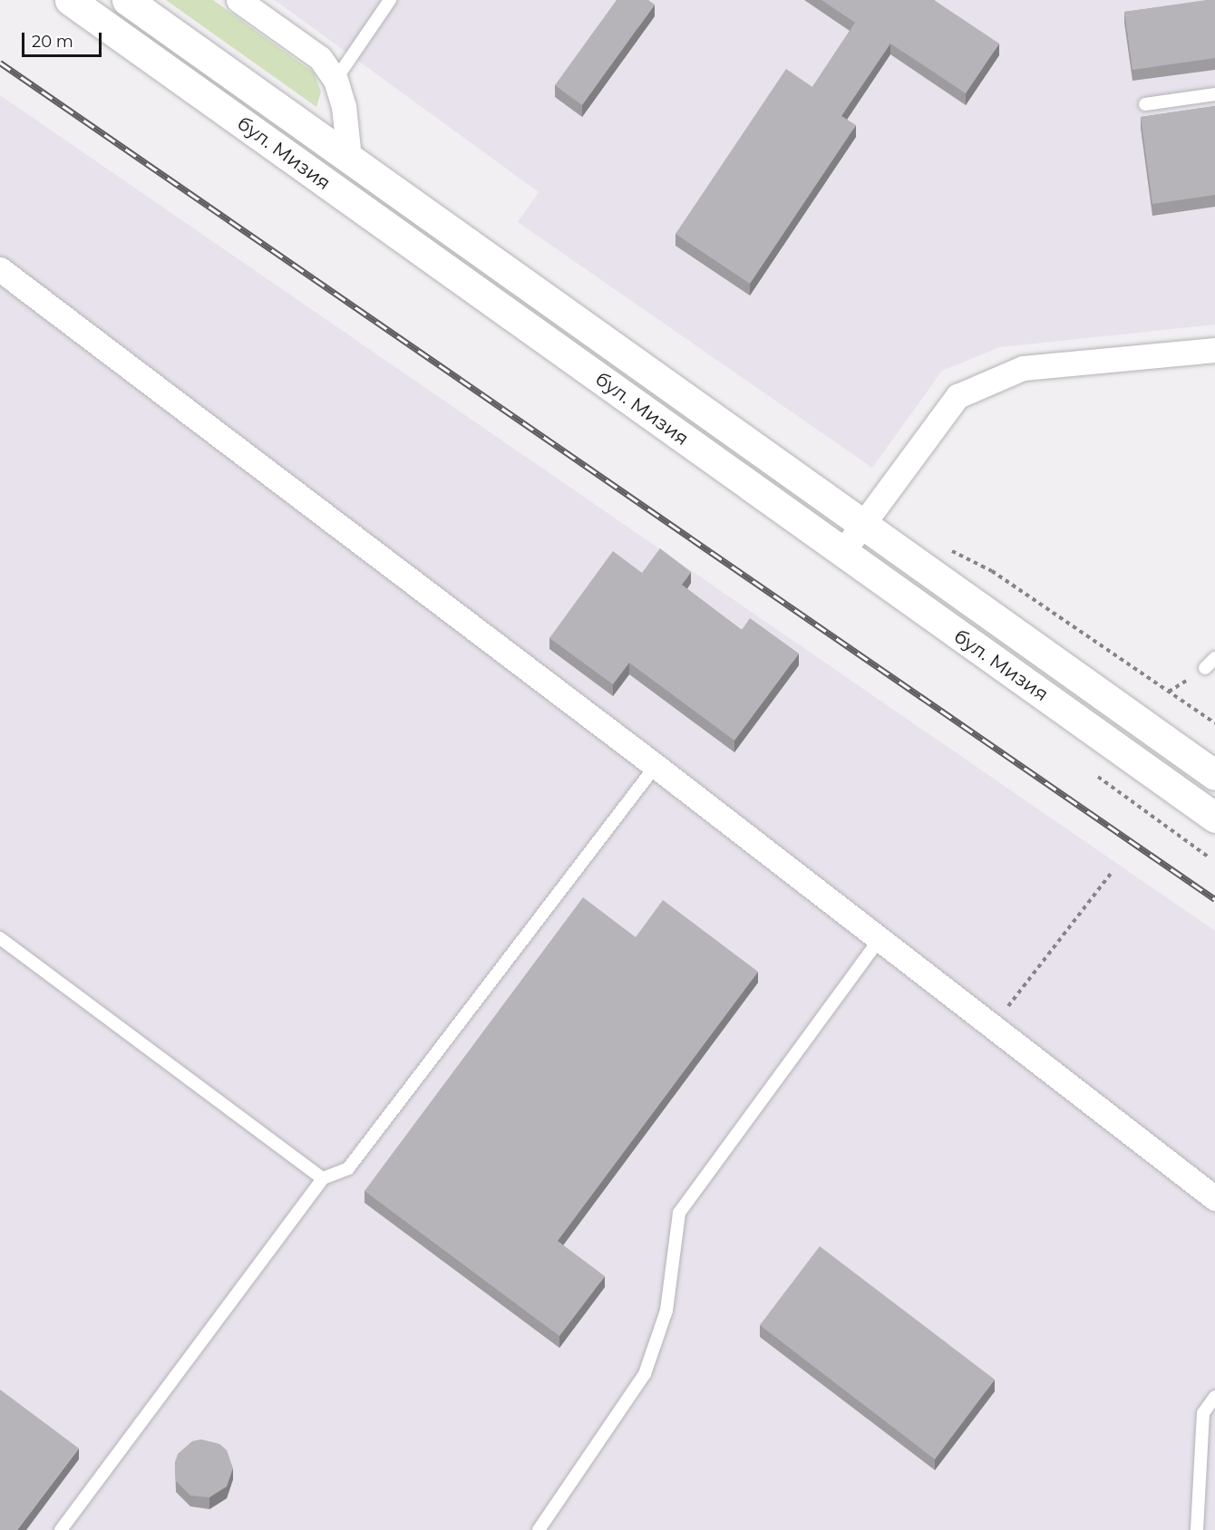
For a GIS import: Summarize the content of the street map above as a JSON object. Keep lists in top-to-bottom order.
{
  "streets": {
    "street": ["бул. Мизия"]
  },
  "scale_bar": "20 m"
}
